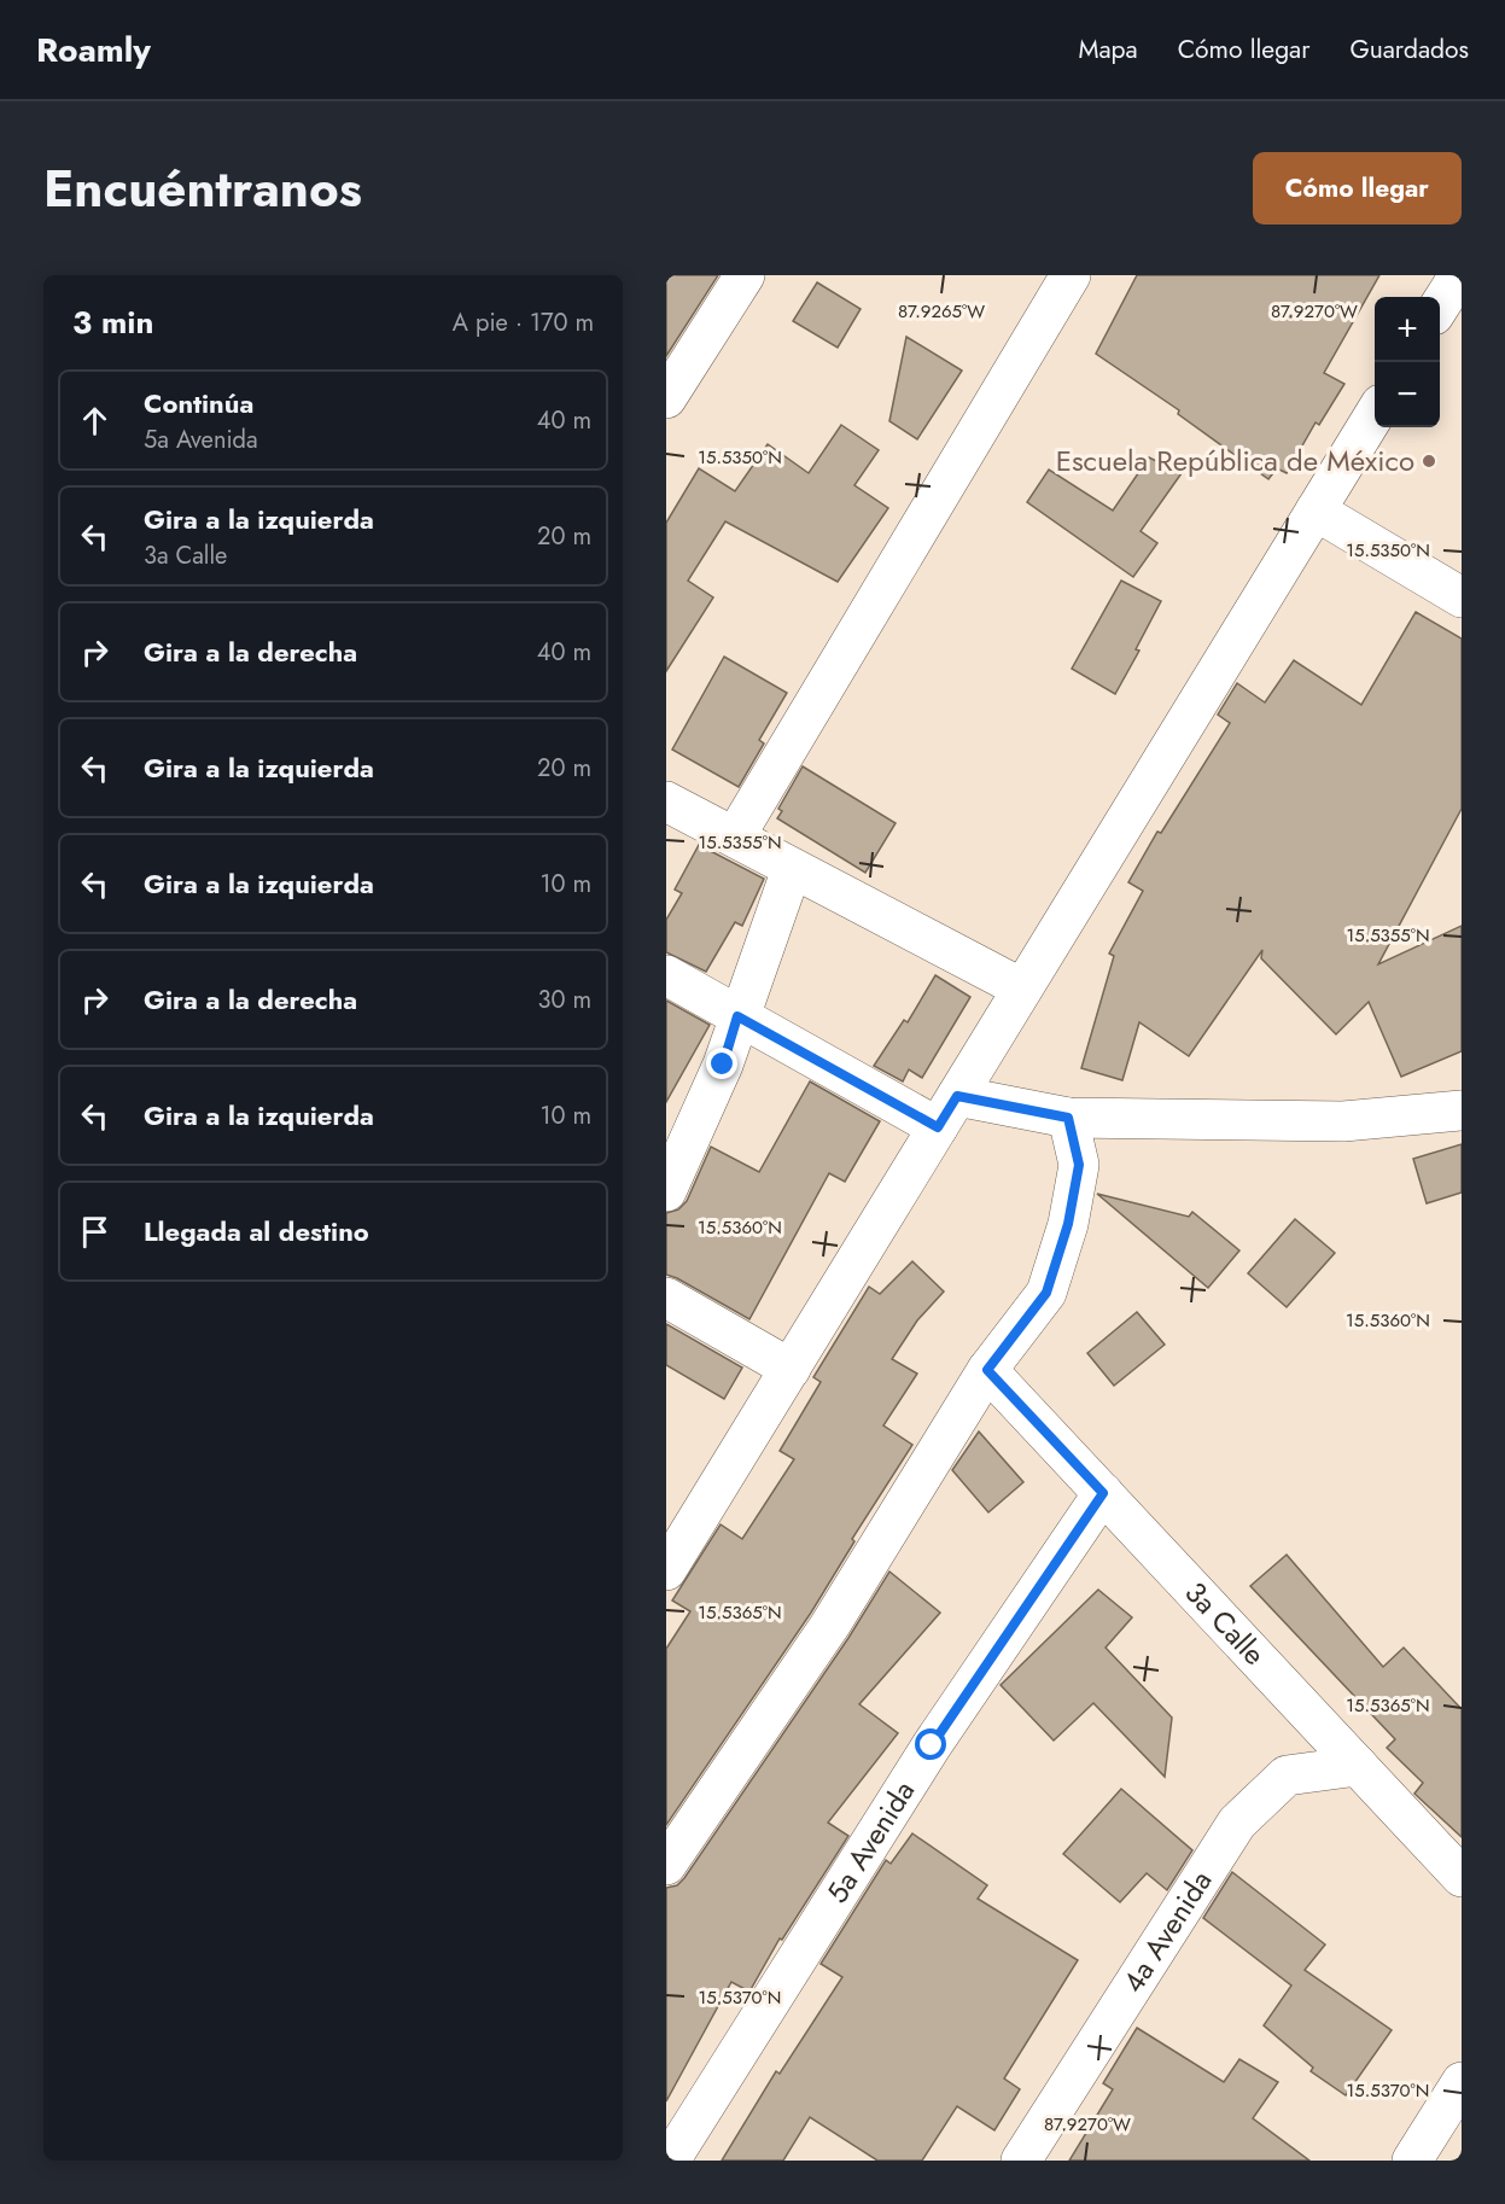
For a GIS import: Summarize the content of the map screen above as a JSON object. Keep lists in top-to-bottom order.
{
  "streets": {
    "street": ["3a Calle", "5a Avenida", "4a Avenida"]
  },
  "crossings": [
    ["3a Calle", "5a Avenida"],
    ["3a Calle", "4a Avenida"]
  ],
  "places": ["Escuela República de México"],
  "page": {
    "header": "Roamly",
    "nav": ["Mapa", "Cómo llegar", "Guardados"],
    "title": "Encuéntranos",
    "buttons": "Cómo llegar",
    "heading": ["3 min", "A pie · 170 m"],
    "map_buttons": ["+", "−"],
    "list": [
      ["Continúa", "5a Avenida", "40 m"],
      ["Gira a la izquierda", "3a Calle", "20 m"],
      ["Gira a la derecha", "40 m"],
      ["Gira a la izquierda", "20 m"],
      ["Gira a la izquierda", "10 m"],
      ["Gira a la derecha", "30 m"],
      ["Gira a la izquierda", "10 m"],
      "Llegada al destino"
    ]
  },
  "coordinates": [
    "87.9265°W",
    "87.9270°W",
    "15.5350°N",
    "15.5355°N",
    "15.5360°N",
    "15.5365°N",
    "15.5370°N"
  ]
}
